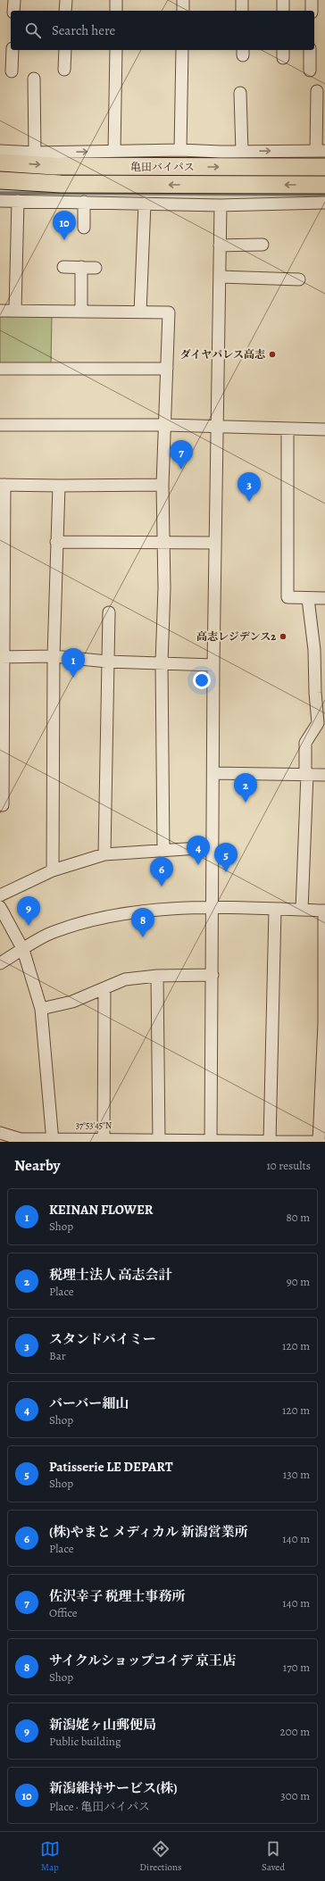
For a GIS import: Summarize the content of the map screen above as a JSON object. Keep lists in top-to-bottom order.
{
  "streets": {
    "highway": ["亀田バイパス"]
  },
  "places": ["ダイヤパレス高志", "高志レジデンス2"],
  "page": {
    "search": "Search here",
    "pins": [
      "10",
      "7",
      "3",
      "1",
      "2",
      "4",
      "5",
      "6",
      "9",
      "8"
    ],
    "heading": ["Nearby", "10 results"],
    "list": [
      {
        "mark": "1",
        "name": "KEINAN FLOWER",
        "note": "Shop",
        "value": "80 m"
      },
      {
        "mark": "2",
        "name": "税理士法人 高志会計",
        "note": "Place",
        "value": "90 m"
      },
      {
        "mark": "3",
        "name": "スタンドバイミー",
        "note": "Bar",
        "value": "120 m"
      },
      {
        "mark": "4",
        "name": "バーバー細山",
        "note": "Shop",
        "value": "120 m"
      },
      {
        "mark": "5",
        "name": "Patisserie LE DEPART",
        "note": "Shop",
        "value": "130 m"
      },
      {
        "mark": "6",
        "name": "(株)やまと メディカル 新潟営業所",
        "note": "Place",
        "value": "140 m"
      },
      {
        "mark": "7",
        "name": "佐沢幸子 税理士事務所",
        "note": "Office",
        "value": "140 m"
      },
      {
        "mark": "8",
        "name": "サイクルショップコイデ 京王店",
        "note": "Shop",
        "value": "170 m"
      },
      {
        "mark": "9",
        "name": "新潟姥ヶ山郵便局",
        "note": "Public building",
        "value": "200 m"
      },
      {
        "mark": "10",
        "name": "新潟維持サービス(株)",
        "note": "Place · 亀田バイパス",
        "value": "300 m"
      }
    ],
    "nav": ["Map", "Directions", "Saved"]
  },
  "coordinates": ["37°53'45\"N"]
}
